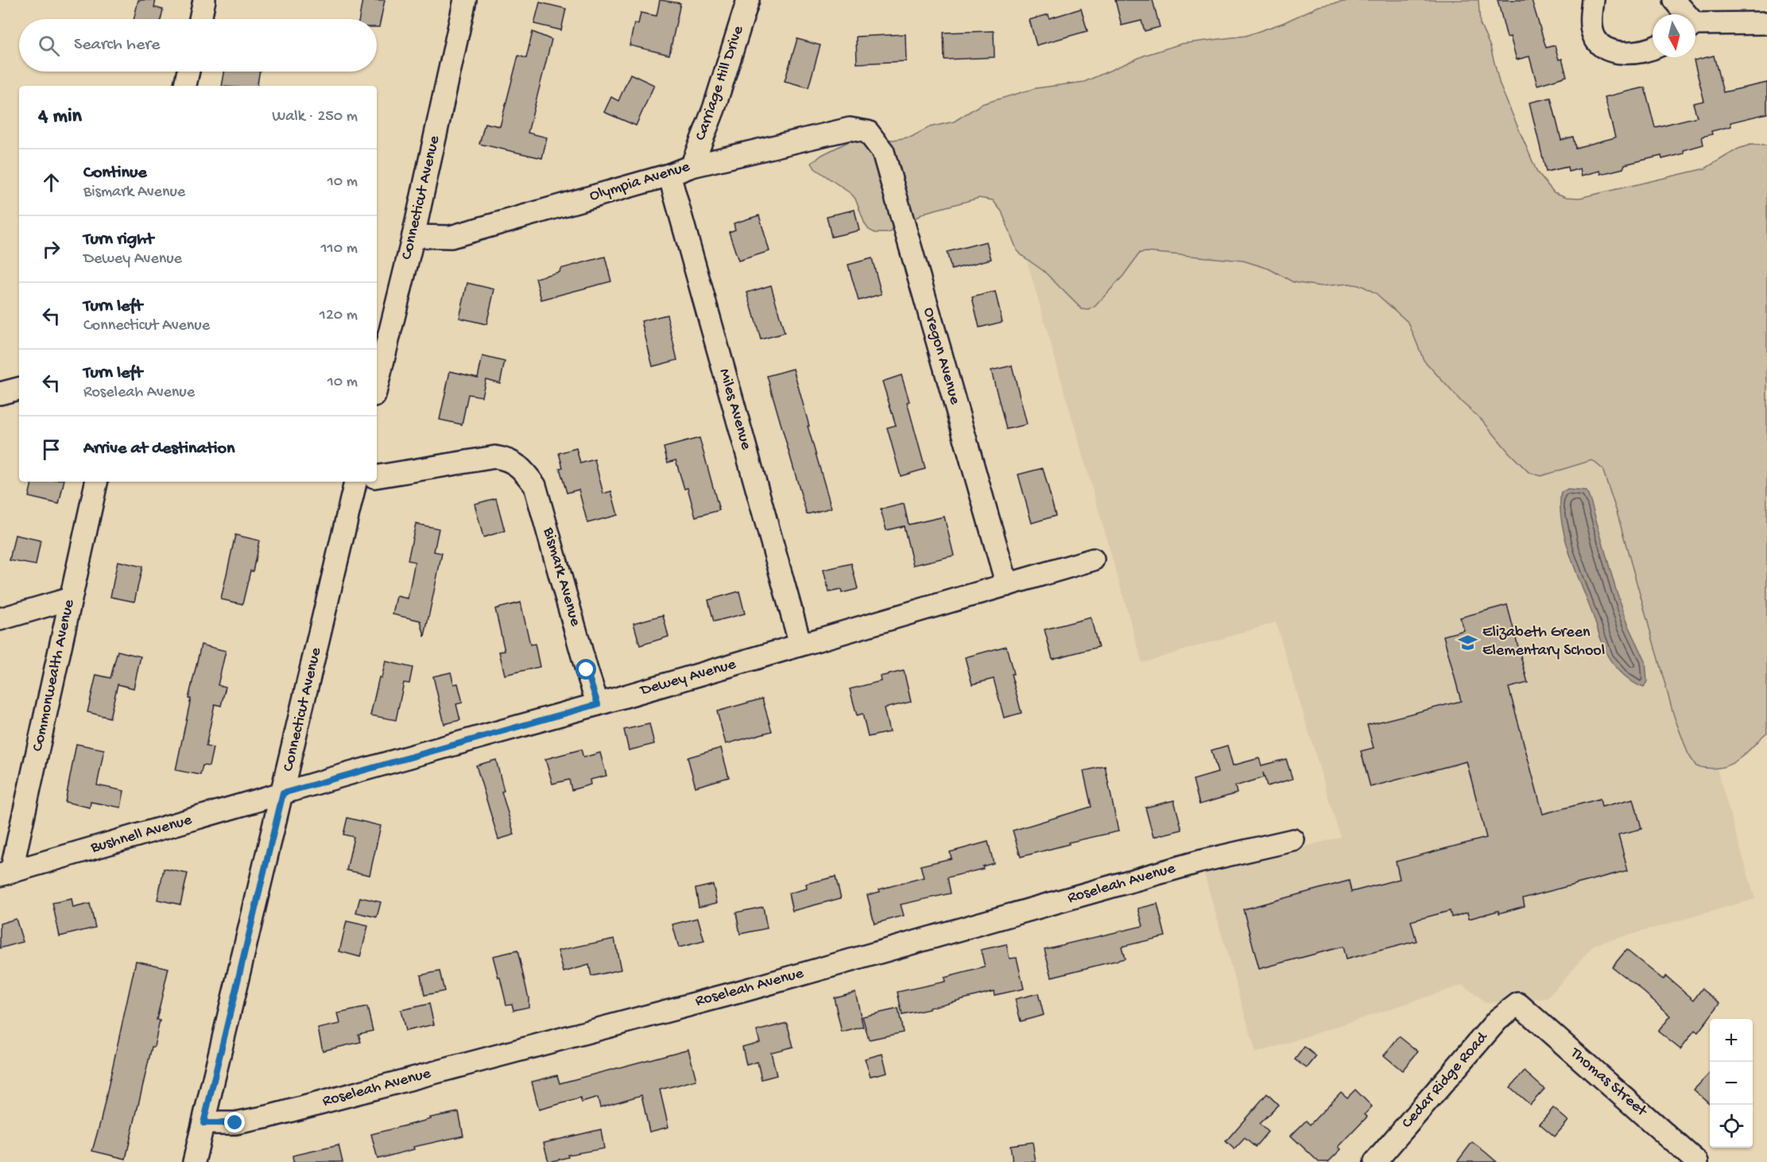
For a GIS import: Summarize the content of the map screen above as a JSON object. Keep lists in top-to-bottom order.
{
  "streets": {
    "street": [
      "Carriage Hill Drive",
      "Olympia Avenue",
      "Connecticut Avenue",
      "Oregon Avenue",
      "Miles Avenue",
      "Bismark Avenue",
      "Commonwealth Avenue",
      "Dewey Avenue",
      "Bushnell Avenue",
      "Roseleah Avenue",
      "Cedar Ridge Road",
      "Thomas Street"
    ]
  },
  "crossings": [
    ["Carriage Hill Drive", "Olympia Avenue"],
    ["Olympia Avenue", "Connecticut Avenue"],
    ["Olympia Avenue", "Oregon Avenue"],
    ["Olympia Avenue", "Miles Avenue"],
    ["Connecticut Avenue", "Dewey Avenue"],
    ["Connecticut Avenue", "Bushnell Avenue"],
    ["Connecticut Avenue", "Roseleah Avenue"],
    ["Oregon Avenue", "Dewey Avenue"],
    ["Miles Avenue", "Dewey Avenue"],
    ["Bismark Avenue", "Dewey Avenue"],
    ["Commonwealth Avenue", "Bushnell Avenue"],
    ["Dewey Avenue", "Bushnell Avenue"],
    ["Cedar Ridge Road", "Thomas Street"]
  ],
  "places": {
    "school or university": ["Elizabeth Green Elementary School"]
  },
  "north": "bottom",
  "page": {
    "search": "Search here",
    "heading": ["4 min", "Walk · 250 m"],
    "list": [
      ["Continue", "Bismark Avenue", "10 m"],
      ["Turn right", "Dewey Avenue", "110 m"],
      ["Turn left", "Connecticut Avenue", "120 m"],
      ["Turn left", "Roseleah Avenue", "10 m"],
      "Arrive at destination"
    ],
    "map_buttons": ["+", "−"]
  }
}
